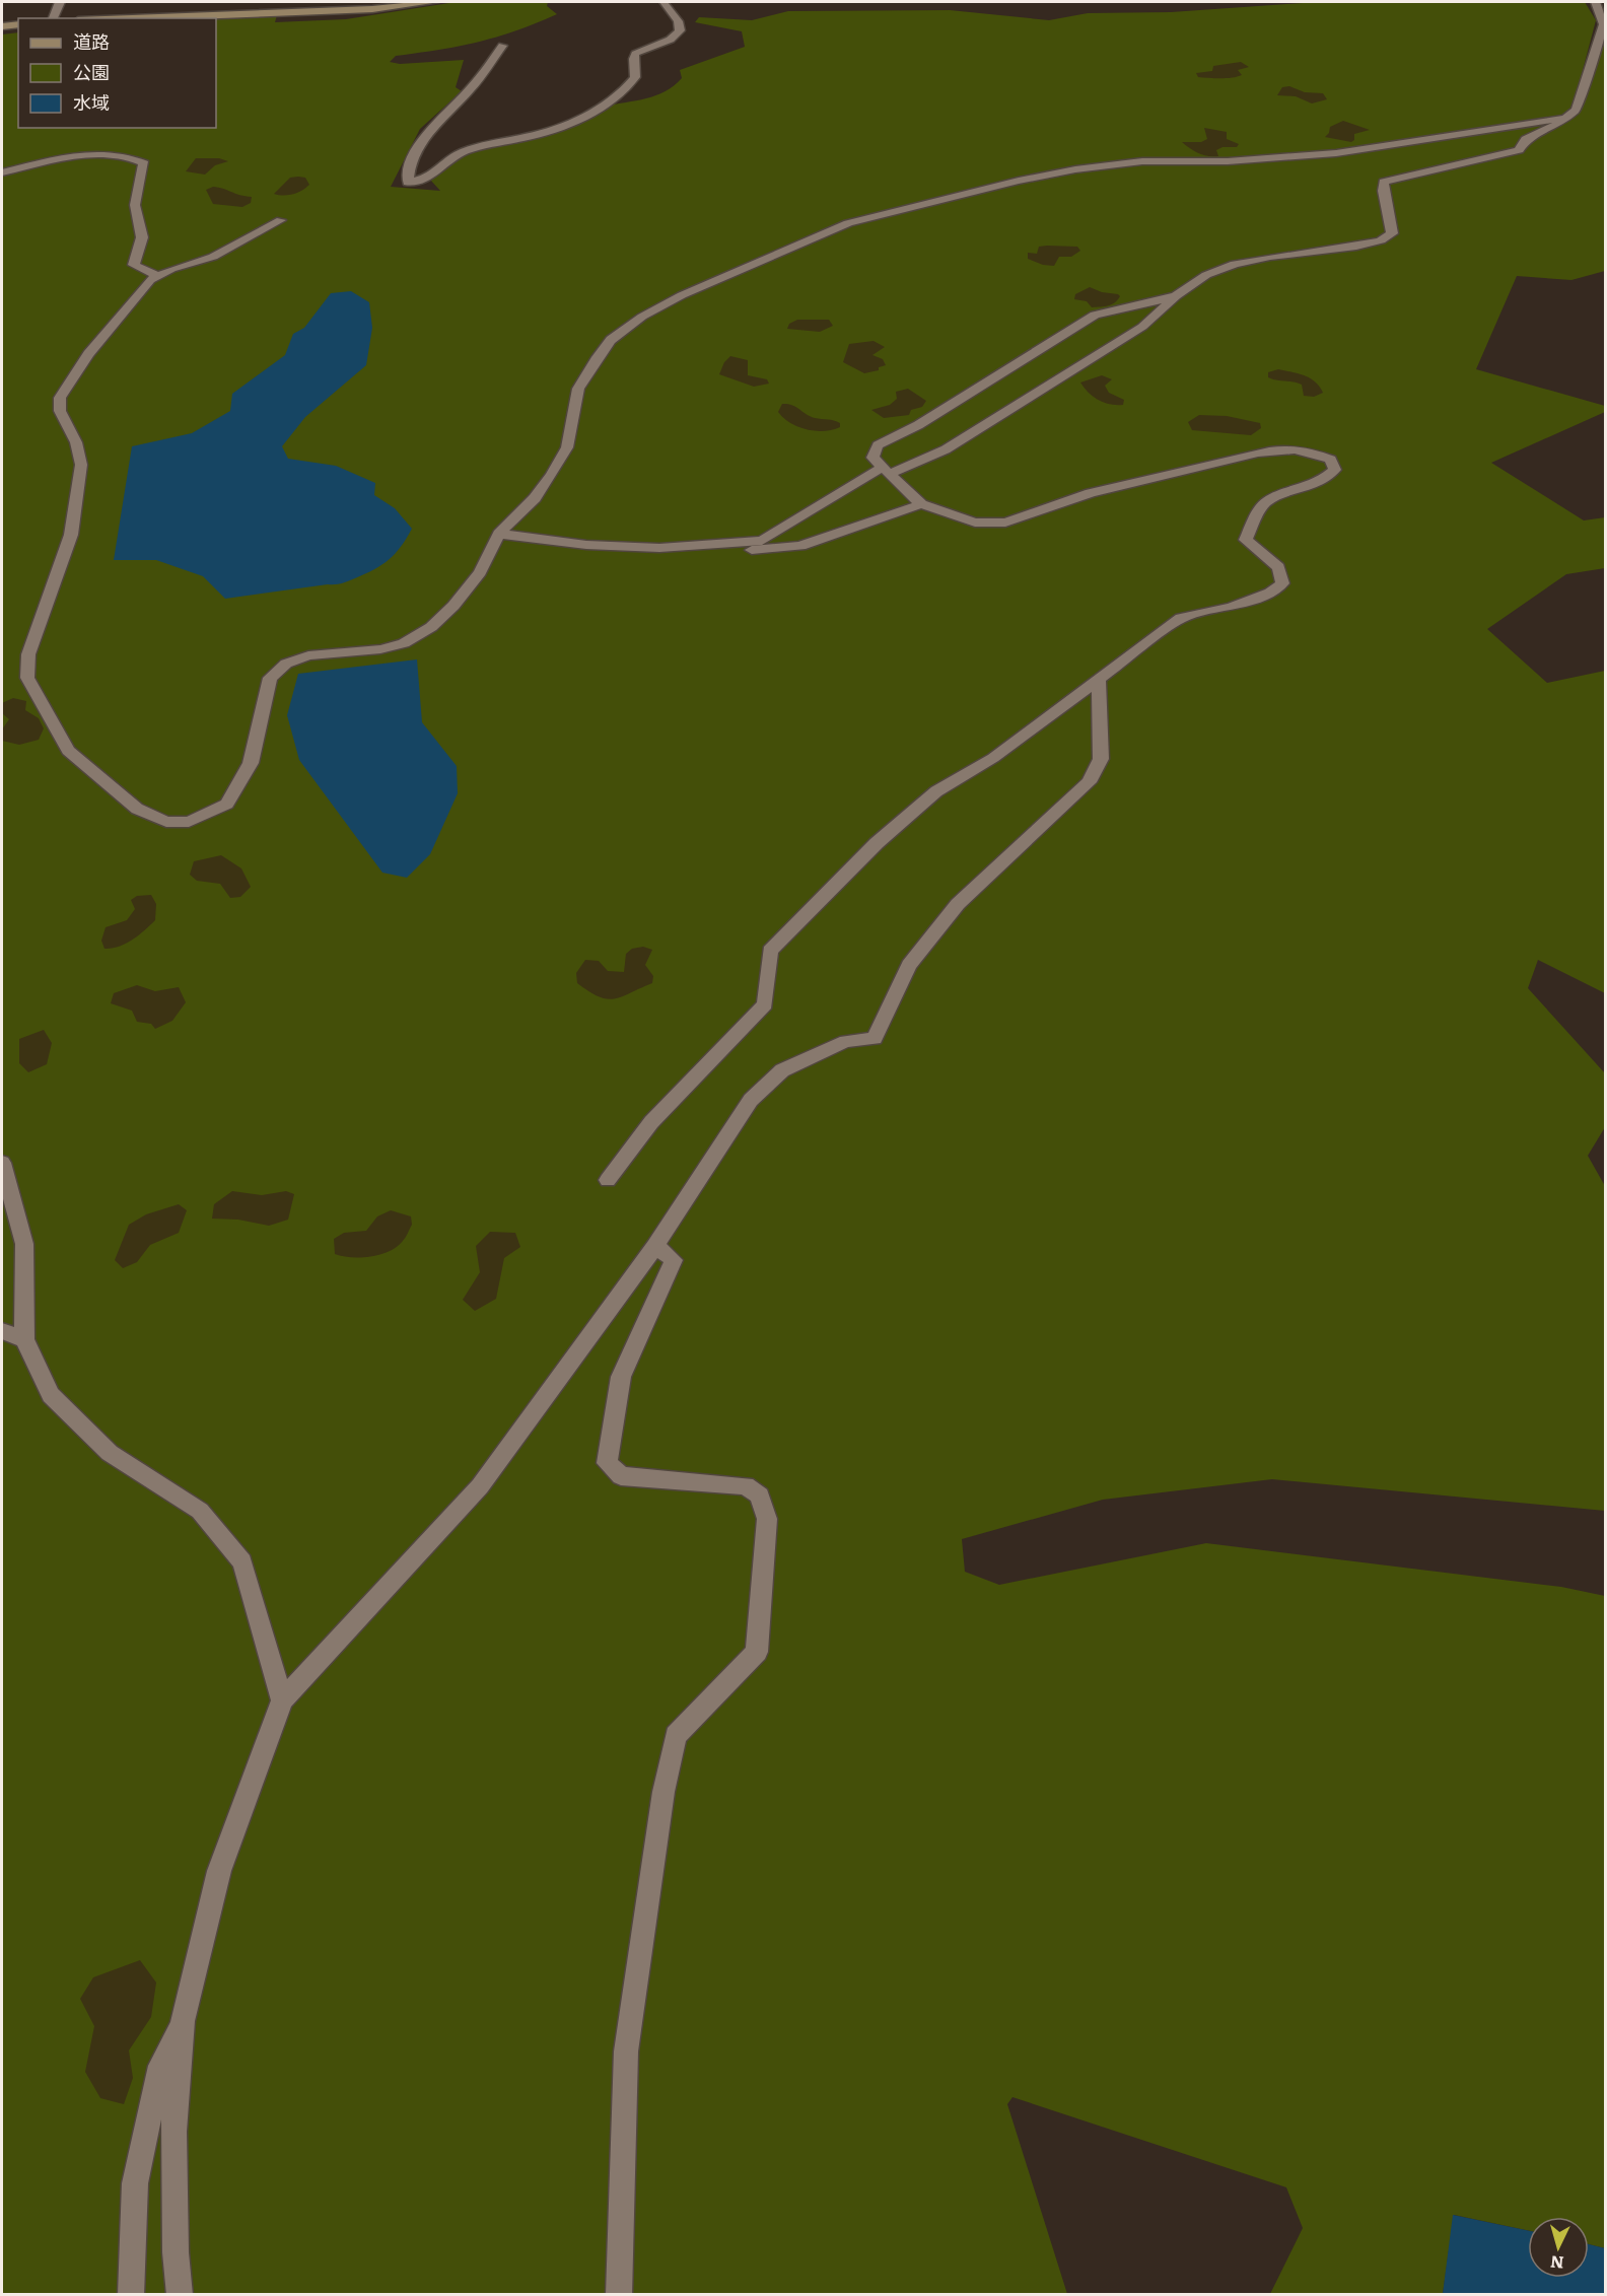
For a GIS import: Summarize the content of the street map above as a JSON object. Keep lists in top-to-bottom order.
{
  "legend": ["道路", "公園", "水域"],
  "north": "bottom"
}
